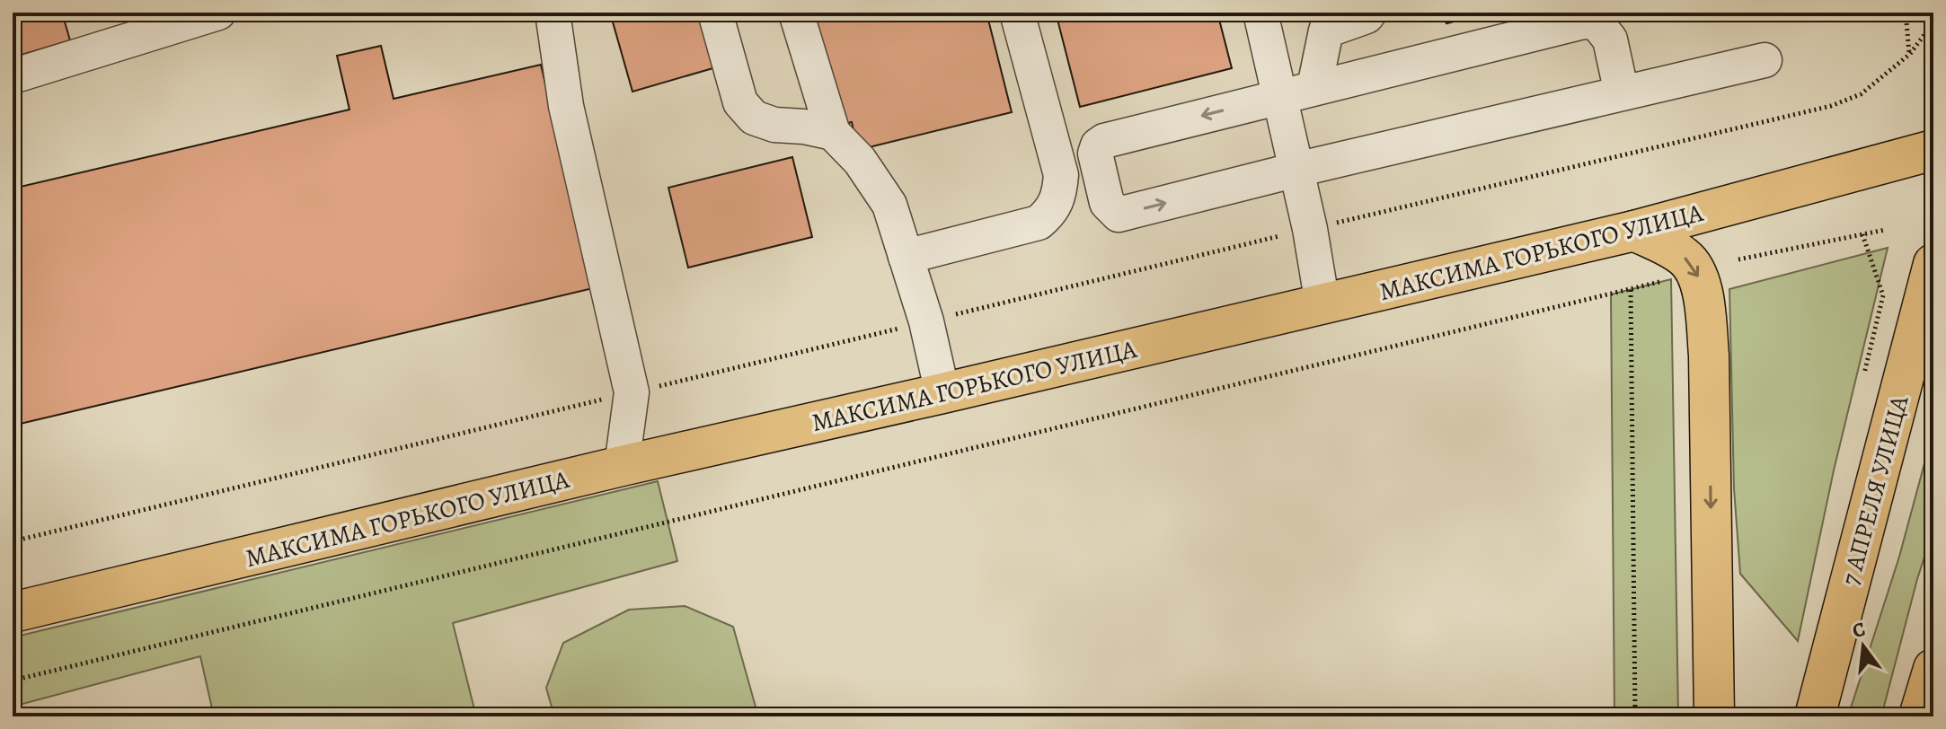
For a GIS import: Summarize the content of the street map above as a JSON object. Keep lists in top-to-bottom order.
{
  "streets": {
    "main road": ["МАКСИМА ГОРЬКОГО УЛИЦА", "7 АПРЕЛЯ УЛИЦА"]
  },
  "north": "top"
}
